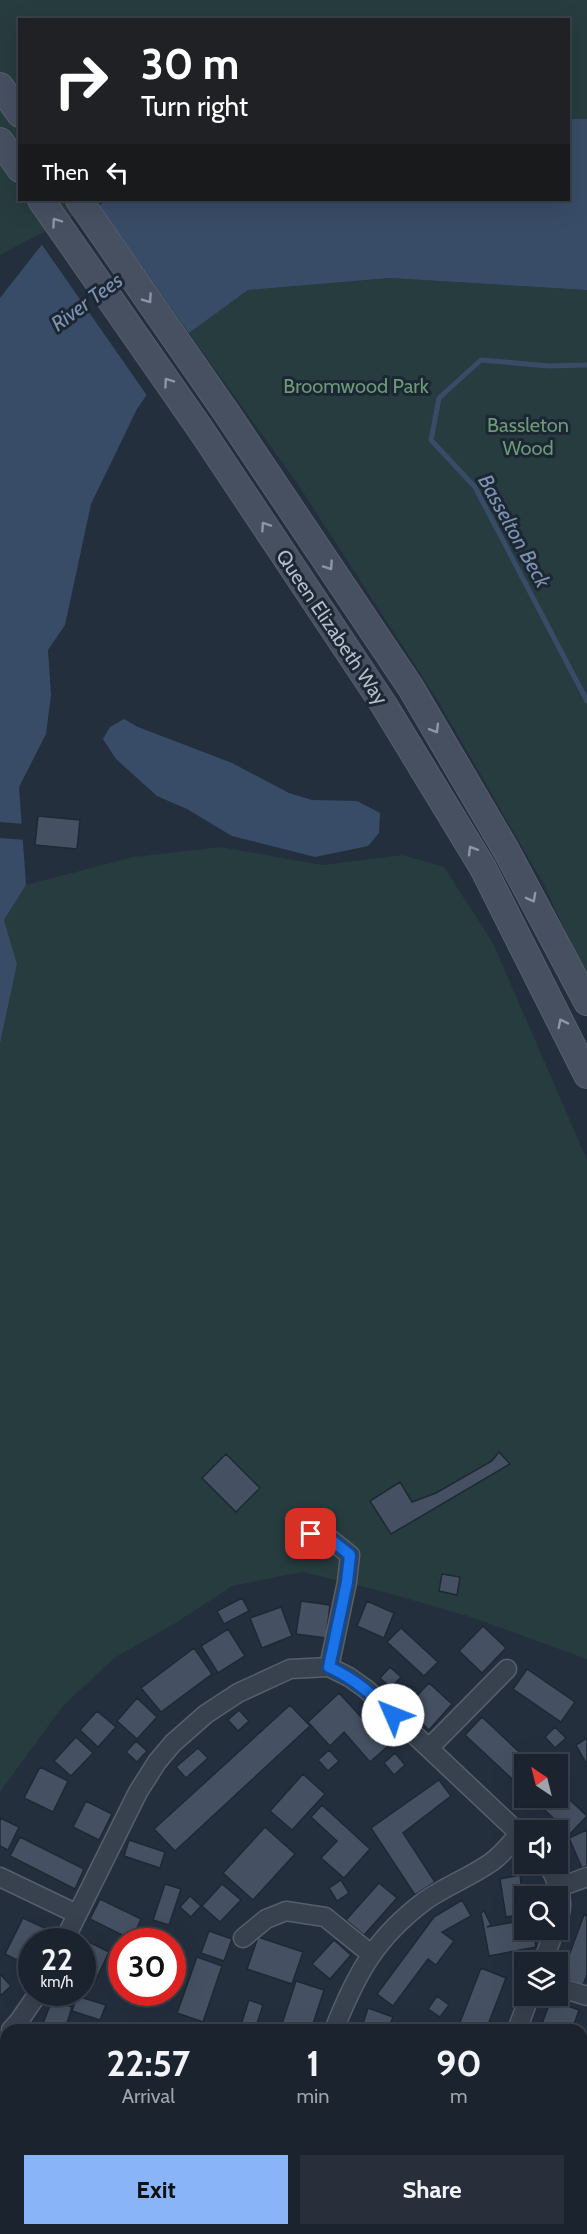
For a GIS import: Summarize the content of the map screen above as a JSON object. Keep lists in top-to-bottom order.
{
  "streets": {
    "street": ["Queen Elizabeth Way"]
  },
  "water": ["River Tees", "Basselton Beck"],
  "parks": ["Broomwood Park", "Bassleton Wood"],
  "north": "top left",
  "page": {
    "turn": ["30 m", "Turn right"],
    "then": "Then",
    "speed": "22 km/h",
    "limit": "30",
    "eta": [
      "22:57",
      "Arrival",
      "1",
      "min",
      "90",
      "m"
    ],
    "buttons": ["Exit", "Share"]
  }
}
